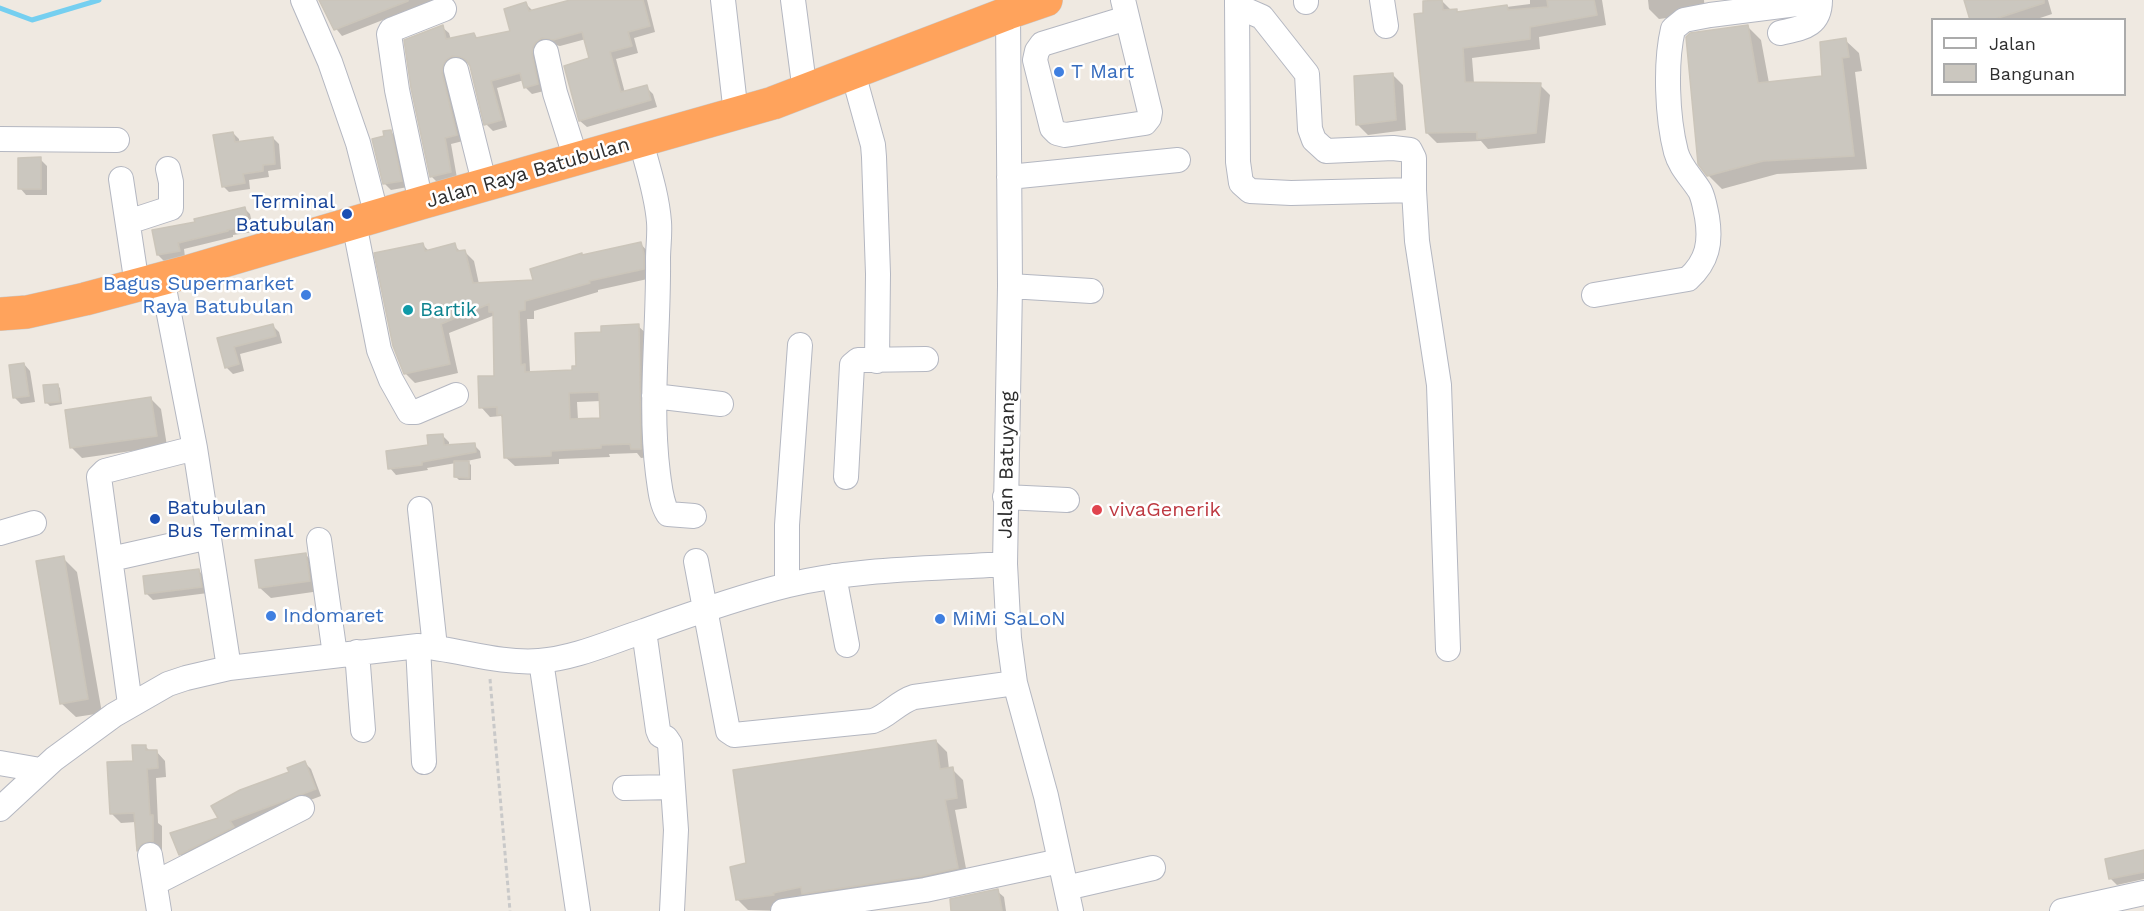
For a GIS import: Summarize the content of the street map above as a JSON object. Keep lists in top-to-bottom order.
{
  "streets": {
    "highway": ["Jalan Raya Batubulan"],
    "street": ["Jalan Batuyang"]
  },
  "crossings": [
    ["Jalan Raya Batubulan", "Jalan Batuyang"]
  ],
  "places": [
    "T Mart",
    "Terminal Batubulan",
    "Bagus Supermarket Raya Batubulan",
    "Bartik",
    "vivaGenerik",
    "Batubulan Bus Terminal",
    "Indomaret",
    "MiMi SaLoN"
  ],
  "legend": ["Jalan", "Bangunan"]
}
